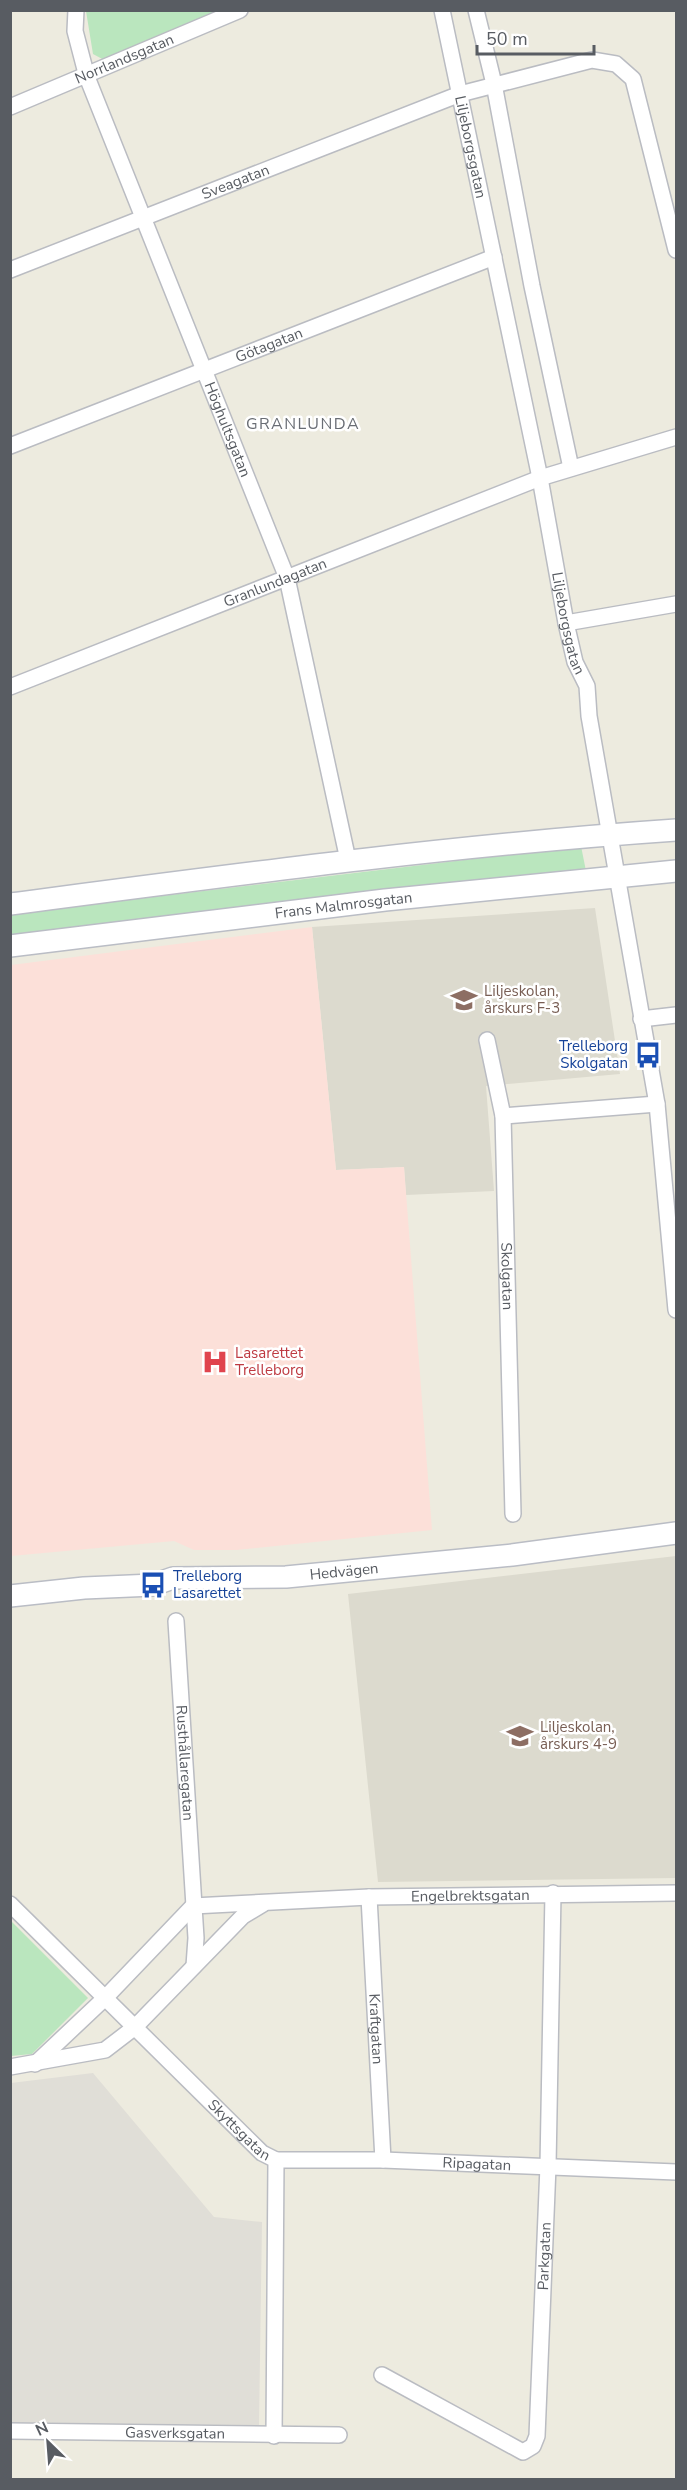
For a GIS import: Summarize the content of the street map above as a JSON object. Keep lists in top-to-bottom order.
{
  "streets": {
    "street": [
      "Norrlandsgatan",
      "Liljeborgsgatan",
      "Sveagatan",
      "Götagatan",
      "Höghultsgatan",
      "Granlundagatan",
      "Frans Malmrosgatan",
      "Skolgatan",
      "Hedvägen",
      "Rusthållaregatan",
      "Engelbrektsgatan",
      "Kraftgatan",
      "Skyttsgatan",
      "Ripagatan",
      "Parkgatan",
      "Gasverksgatan"
    ]
  },
  "crossings": [
    ["Norrlandsgatan", "Höghultsgatan"],
    ["Liljeborgsgatan", "Sveagatan"],
    ["Liljeborgsgatan", "Götagatan"],
    ["Liljeborgsgatan", "Granlundagatan"],
    ["Liljeborgsgatan", "Frans Malmrosgatan"],
    ["Sveagatan", "Höghultsgatan"],
    ["Götagatan", "Höghultsgatan"],
    ["Höghultsgatan", "Granlundagatan"],
    ["Rusthållaregatan", "Engelbrektsgatan"],
    ["Engelbrektsgatan", "Kraftgatan"],
    ["Engelbrektsgatan", "Parkgatan"],
    ["Kraftgatan", "Ripagatan"],
    ["Skyttsgatan", "Ripagatan"],
    ["Skyttsgatan", "Gasverksgatan"],
    ["Ripagatan", "Parkgatan"]
  ],
  "districts": ["GRANLUNDA"],
  "places": {
    "school or university": ["Liljeskolan, årskurs F-3", "Liljeskolan, årskurs 4-9"],
    "bus stop": ["Trelleborg Skolgatan", "Trelleborg Lasarettet"],
    "hospital": ["Lasarettet Trelleborg"]
  },
  "scale_bar": "50 m",
  "north": "top left"
}
